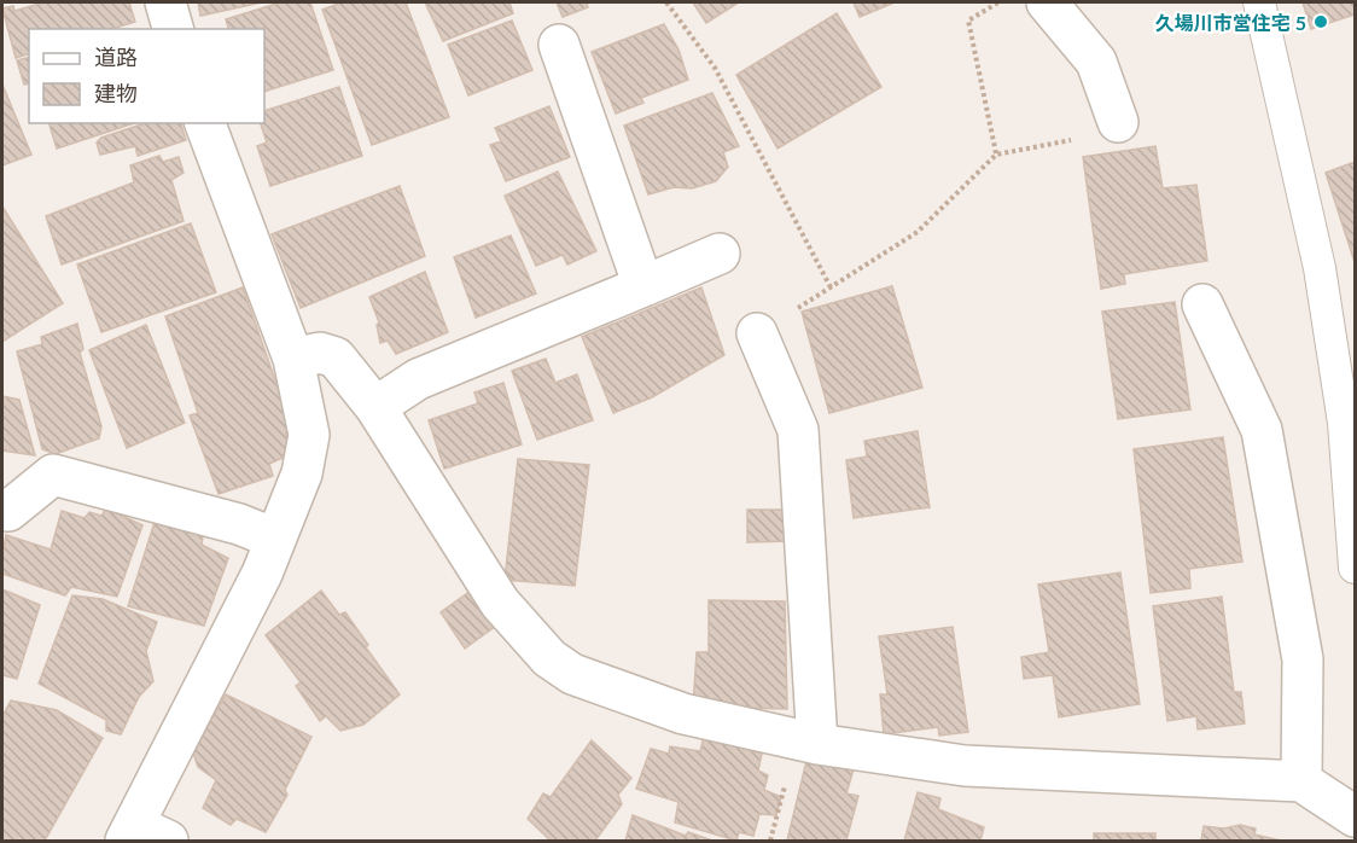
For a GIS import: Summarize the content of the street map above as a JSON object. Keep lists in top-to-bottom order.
{
  "places": ["久場川市営住宅 5"],
  "legend": ["道路", "建物"]
}
